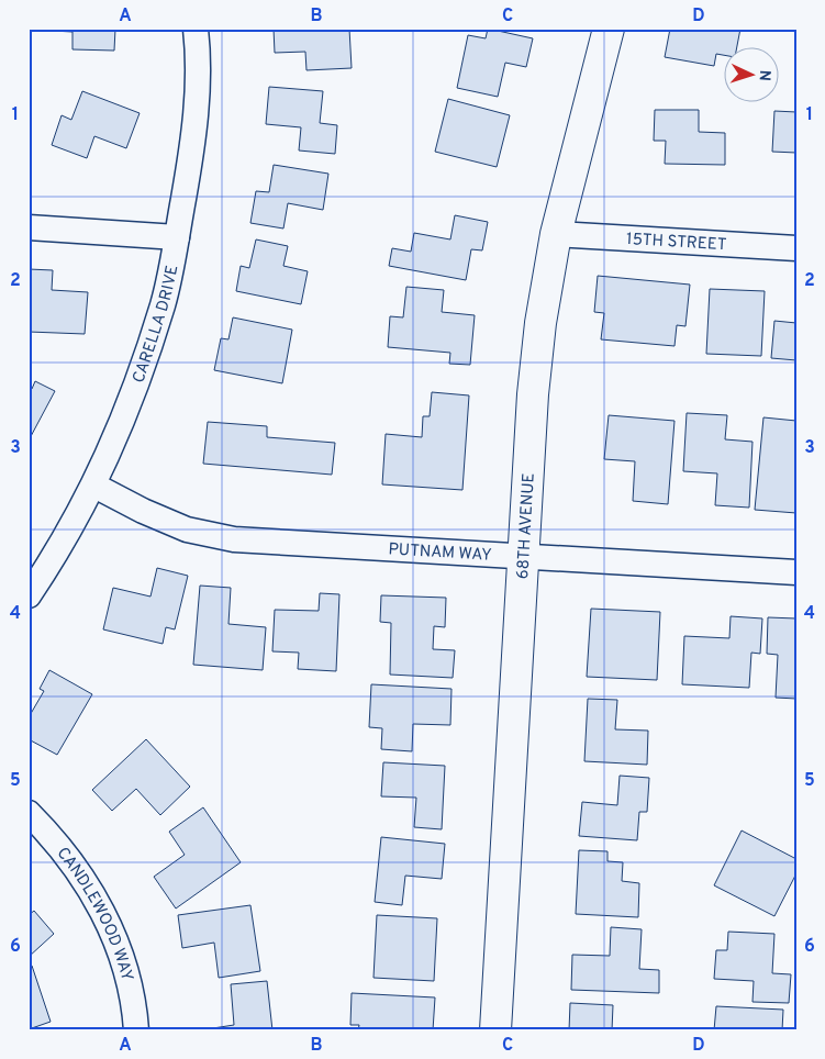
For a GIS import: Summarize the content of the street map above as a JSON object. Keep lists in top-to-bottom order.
{
  "streets": {
    "street": [
      "15TH STREET",
      "CARELLA DRIVE",
      "68TH AVENUE",
      "PUTNAM WAY",
      "CANDLEWOOD WAY"
    ]
  },
  "crossings": [
    ["15TH STREET", "68TH AVENUE"],
    ["CARELLA DRIVE", "PUTNAM WAY"],
    ["68TH AVENUE", "PUTNAM WAY"]
  ],
  "north": "right",
  "grid": {
    "columns": [
      "A",
      "B",
      "C",
      "D"
    ],
    "rows": [
      "1",
      "2",
      "3",
      "4",
      "5",
      "6"
    ]
  }
}
